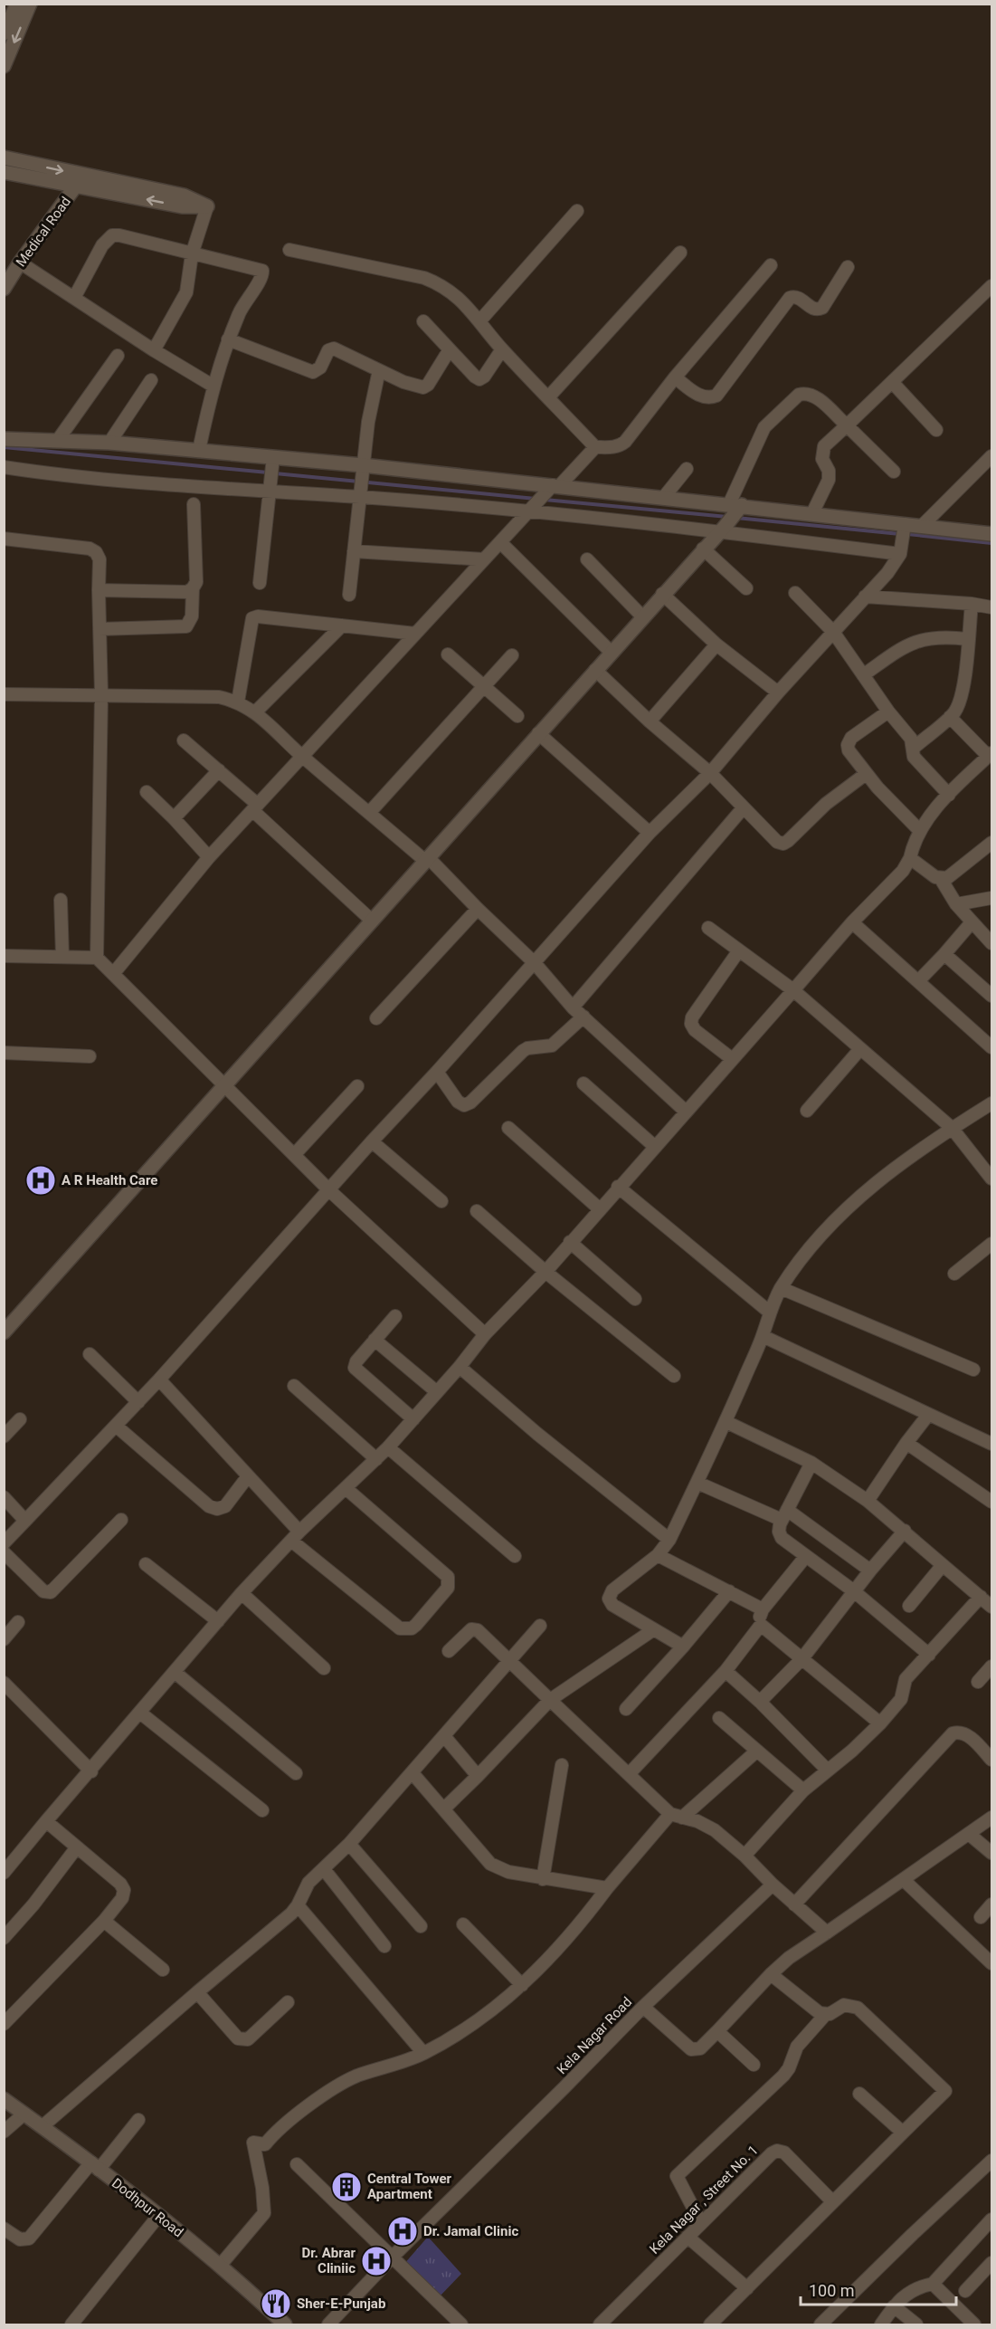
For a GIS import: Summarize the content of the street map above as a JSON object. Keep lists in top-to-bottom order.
{
  "streets": {
    "street": [
      "Medical Road",
      "Kela Nagar Road",
      "Kela Nagar , Street No. 1",
      "Dodhpur Road"
    ]
  },
  "places": {
    "hospital": ["A R Health Care", "Dr. Jamal Clinic", "Dr. Abrar Cliniic"],
    "building": ["Central Tower Apartment"],
    "restaurant": ["Sher-E-Punjab"]
  },
  "scale_bar": "100 m"
}
